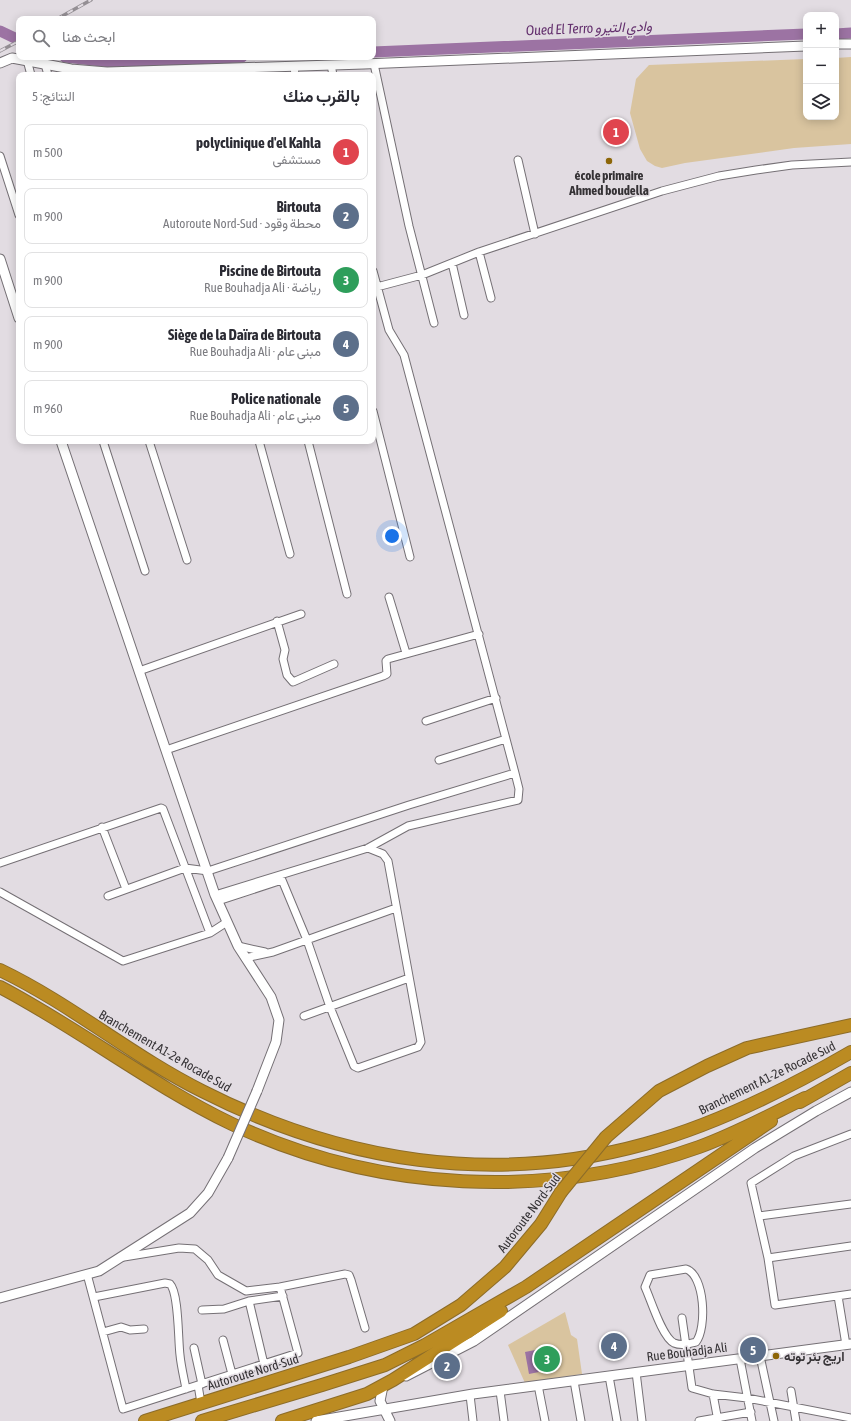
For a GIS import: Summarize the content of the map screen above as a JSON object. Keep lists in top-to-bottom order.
{
  "streets": {
    "highway": ["Branchement A1-2e Rocade Sud", "Autoroute Nord-Sud"],
    "street": ["Rue Bouhadja Ali"]
  },
  "water": ["Oued El Terro وادي التيرو"],
  "places": ["école primaire Ahmed boudella", "اريج بئر توته"],
  "page": {
    "map_buttons": ["+", "−"],
    "search": "ابحث هنا",
    "heading": ["بالقرب منك", "النتائج: 5"],
    "pins": [
      "1",
      "4",
      "5",
      "3",
      "2"
    ],
    "list": [
      {
        "mark": "1",
        "name": "polyclinique d'el Kahla",
        "note": "مستشفى",
        "value": "500 m"
      },
      {
        "mark": "2",
        "name": "Birtouta",
        "note": "محطة وقود · Autoroute Nord-Sud",
        "value": "900 m"
      },
      {
        "mark": "3",
        "name": "Piscine de Birtouta",
        "note": "رياضة · Rue Bouhadja Ali",
        "value": "900 m"
      },
      {
        "mark": "4",
        "name": "Siège de la Daïra de Birtouta",
        "note": "مبنى عام · Rue Bouhadja Ali",
        "value": "900 m"
      },
      {
        "mark": "5",
        "name": "Police nationale",
        "note": "مبنى عام · Rue Bouhadja Ali",
        "value": "960 m"
      }
    ]
  }
}
